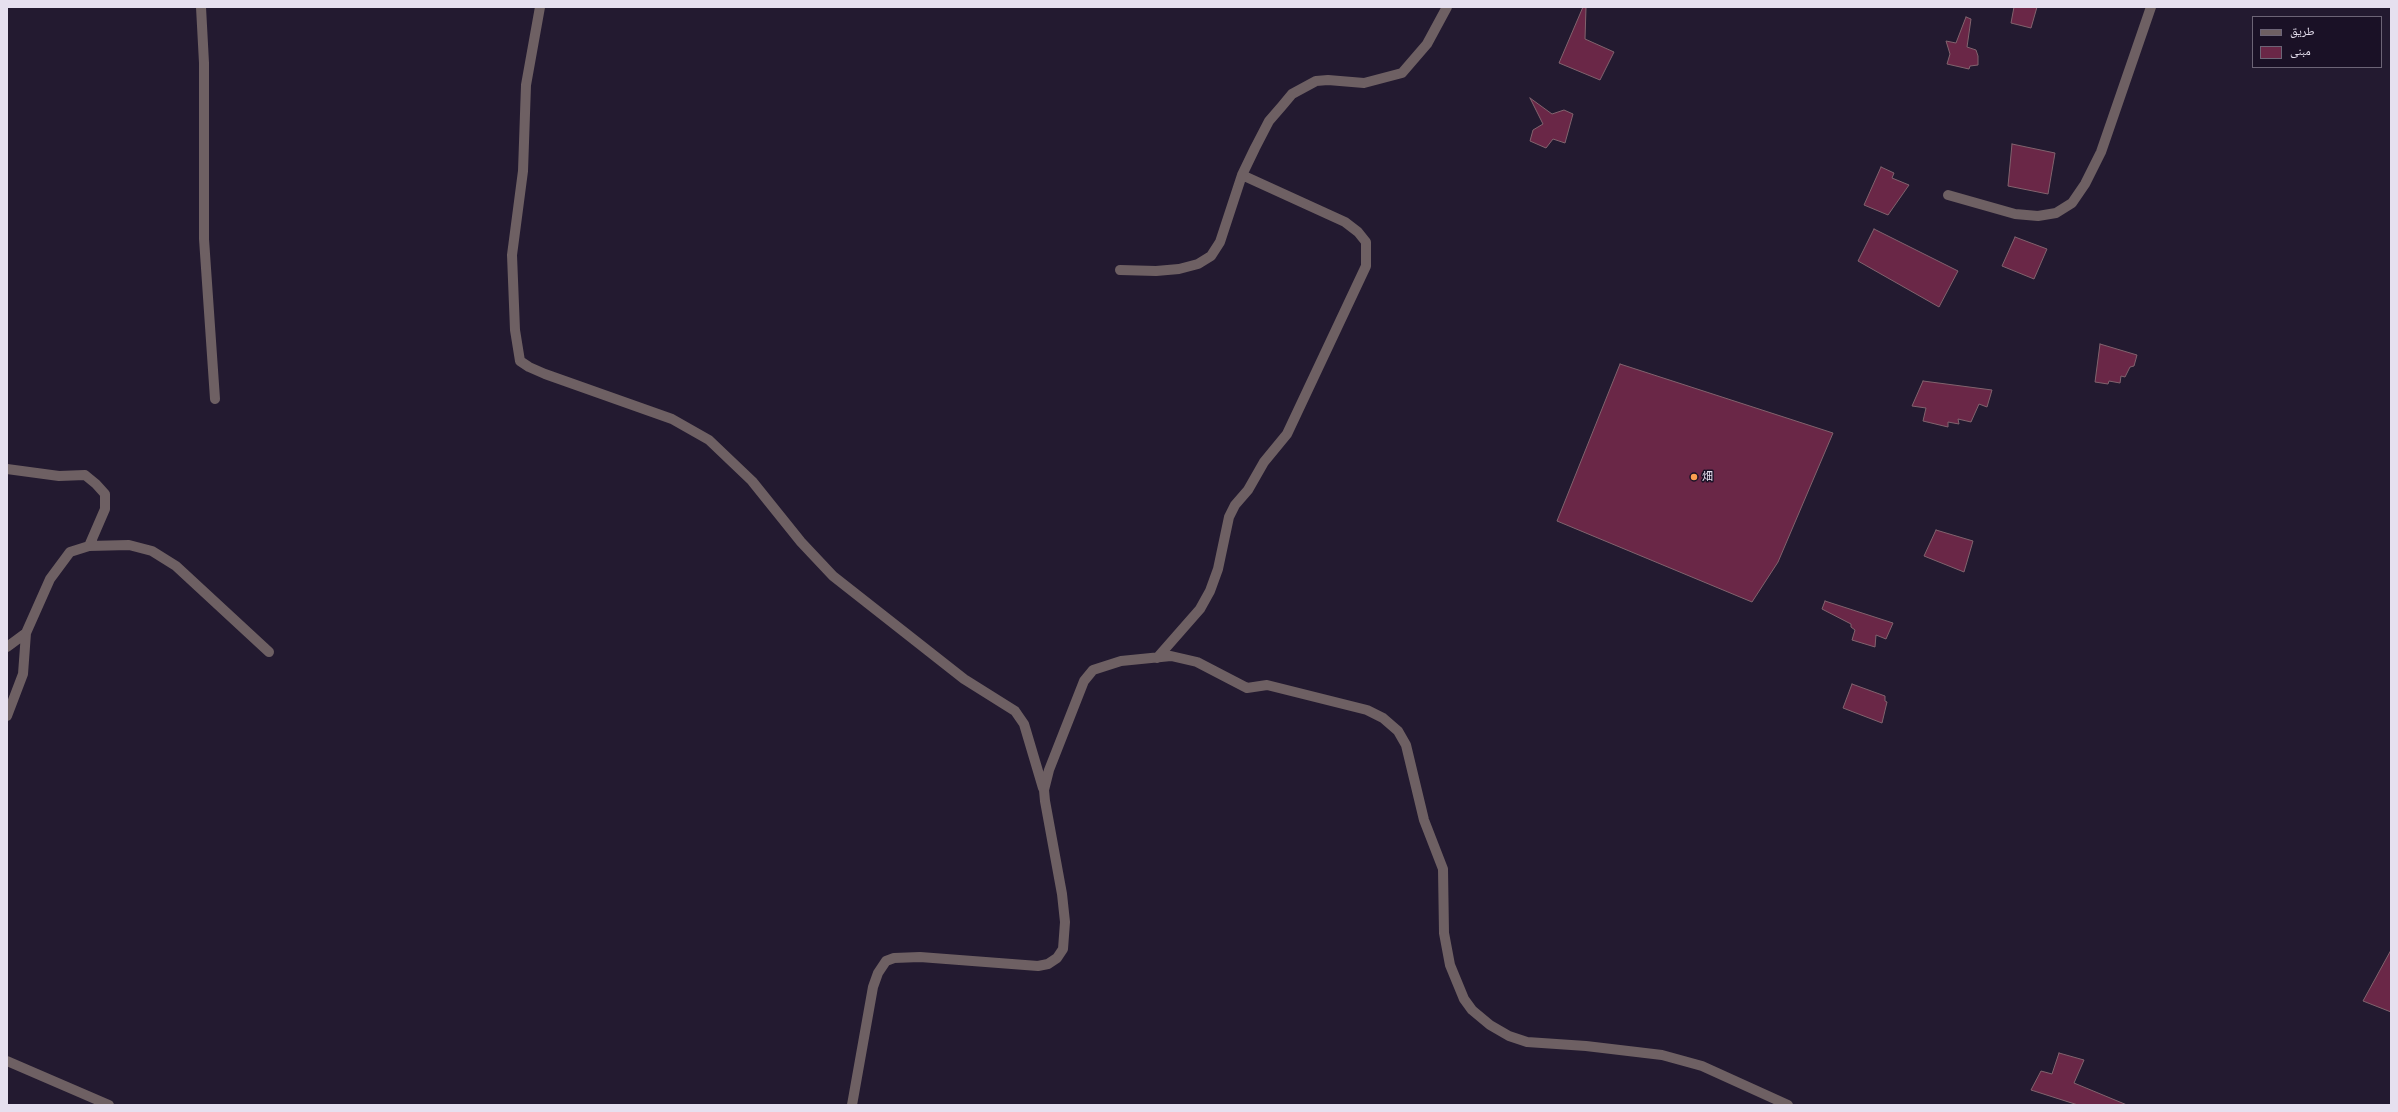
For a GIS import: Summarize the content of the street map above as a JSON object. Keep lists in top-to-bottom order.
{
  "places": ["畑"],
  "legend": ["طريق", "مبنى"]
}
